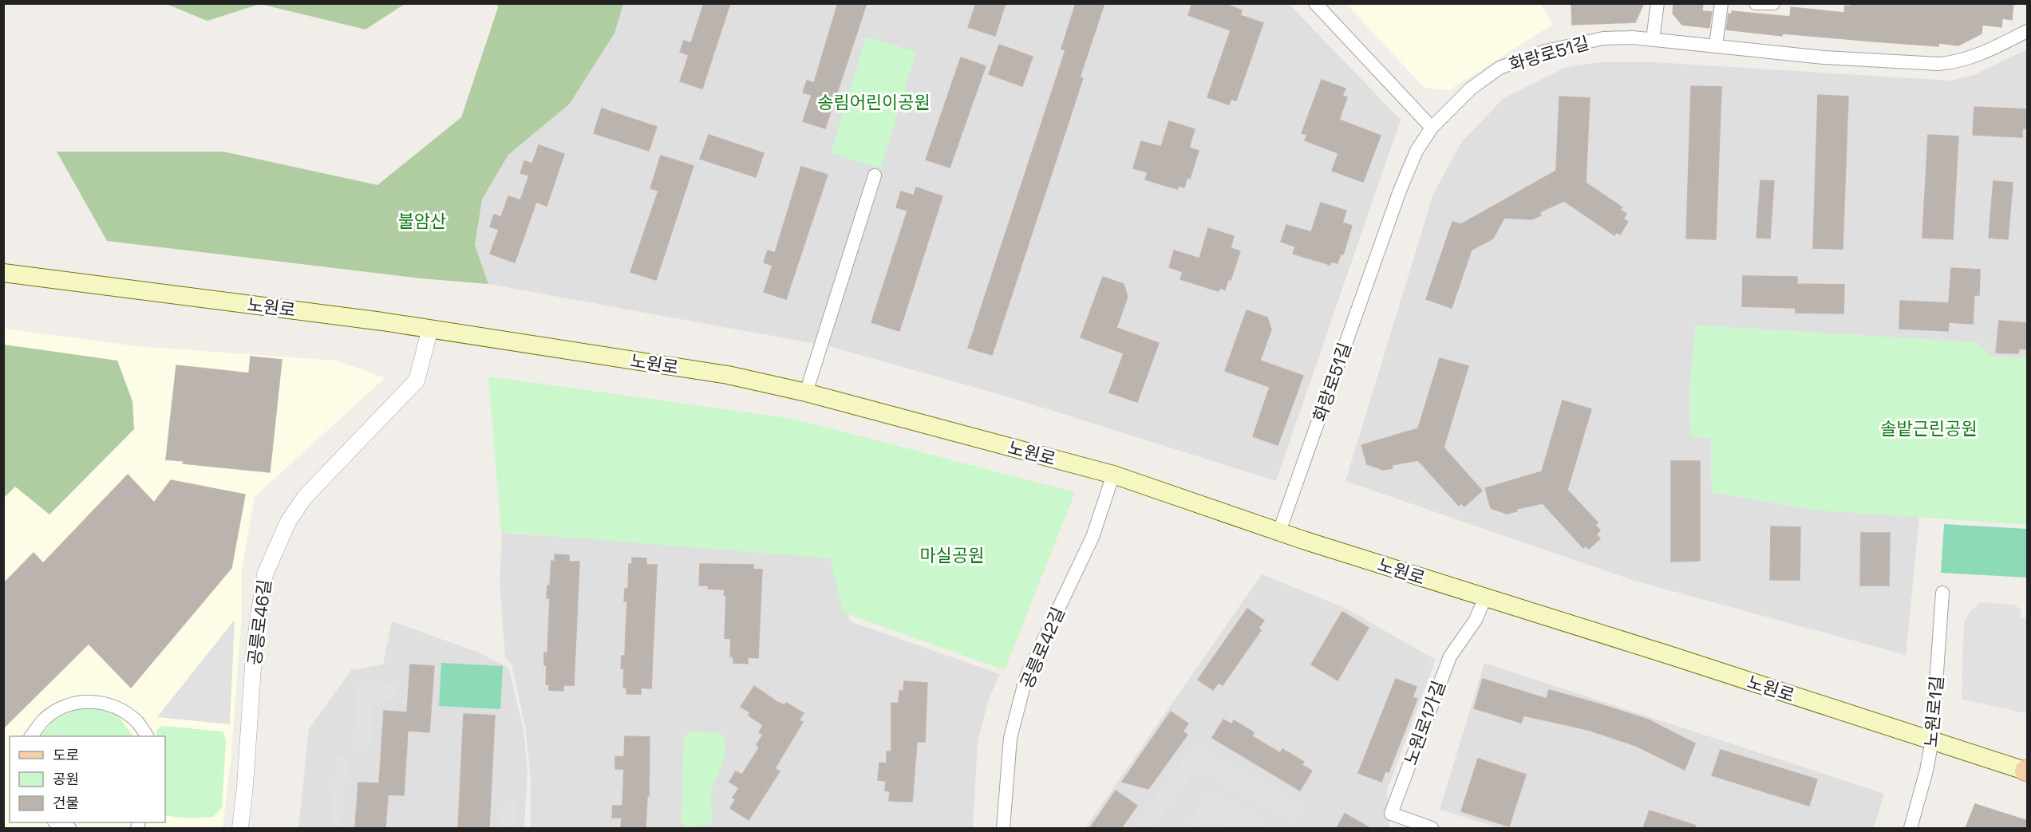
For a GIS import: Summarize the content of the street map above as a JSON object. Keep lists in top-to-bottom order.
{
  "streets": {
    "main road": ["노원로"],
    "street": [
      "화랑로51길",
      "공릉로46길",
      "공릉로42길",
      "노원로1길",
      "노원로1가길"
    ]
  },
  "crossings": [
    ["화랑로51길", "노원로"],
    ["노원로", "공릉로46길"],
    ["노원로", "공릉로42길"],
    ["노원로", "노원로1길"],
    ["노원로", "노원로1가길"]
  ],
  "parks": [
    "송림어린이공원",
    "불암산",
    "솔밭근린공원",
    "마실공원"
  ],
  "legend": ["도로", "공원", "건물"]
}
